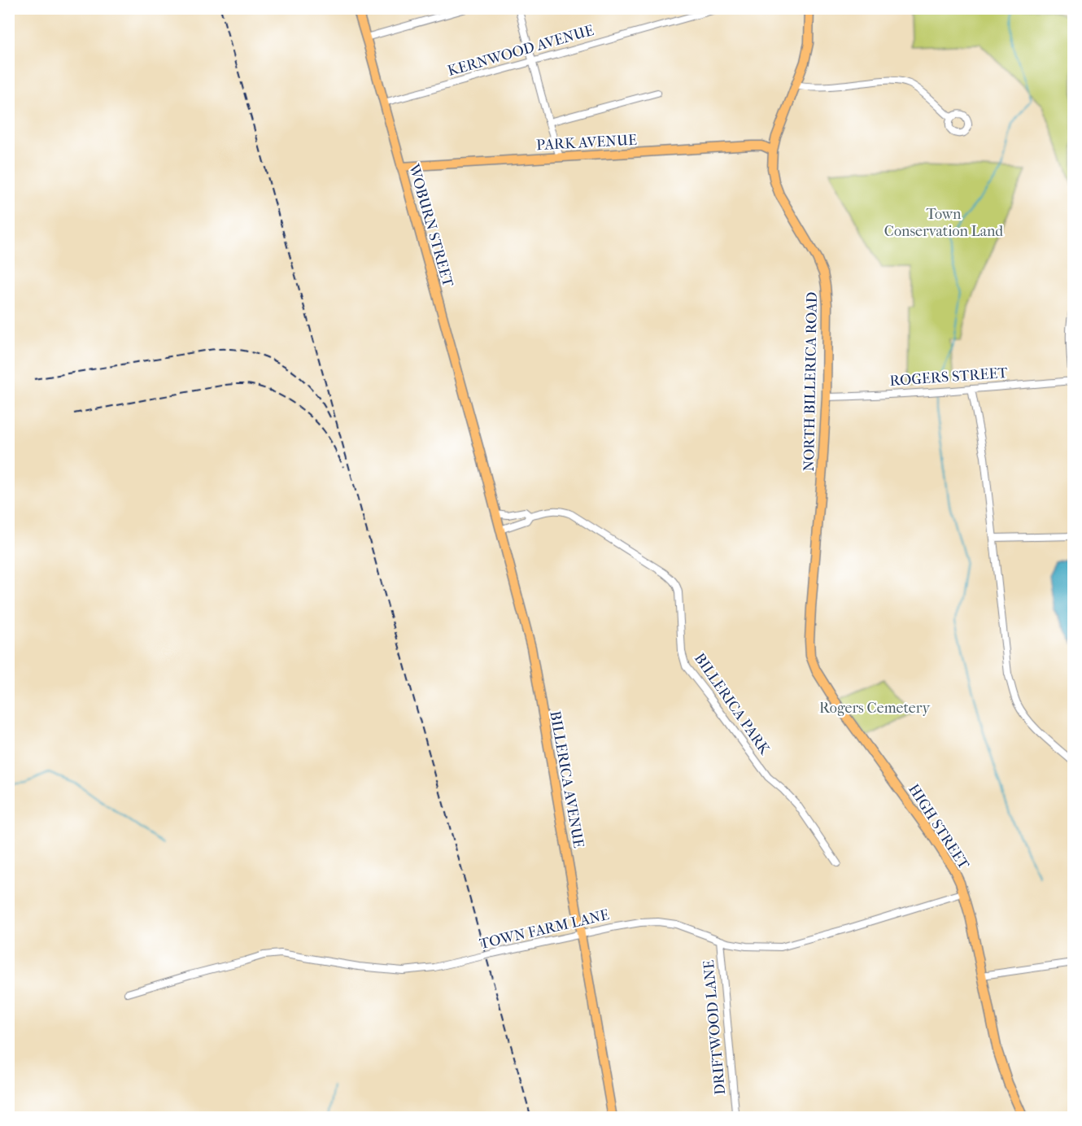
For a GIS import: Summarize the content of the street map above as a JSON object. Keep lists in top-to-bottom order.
{
  "streets": {
    "main road": [
      "PARK AVENUE",
      "WOBURN STREET",
      "NORTH BILLERICA ROAD",
      "BILLERICA AVENUE",
      "HIGH STREET"
    ],
    "street": [
      "KERNWOOD AVENUE",
      "ROGERS STREET",
      "BILLERICA PARK",
      "TOWN FARM LANE",
      "DRIFTWOOD LANE"
    ]
  },
  "crossings": [
    ["KERNWOOD AVENUE", "WOBURN STREET"],
    ["PARK AVENUE", "WOBURN STREET"],
    ["PARK AVENUE", "NORTH BILLERICA ROAD"],
    ["WOBURN STREET", "BILLERICA AVENUE"],
    ["ROGERS STREET", "NORTH BILLERICA ROAD"],
    ["NORTH BILLERICA ROAD", "HIGH STREET"],
    ["BILLERICA PARK", "BILLERICA AVENUE"],
    ["BILLERICA AVENUE", "TOWN FARM LANE"],
    ["HIGH STREET", "TOWN FARM LANE"],
    ["TOWN FARM LANE", "DRIFTWOOD LANE"]
  ],
  "parks": ["Town Conservation Land", "Rogers Cemetery"]
}
